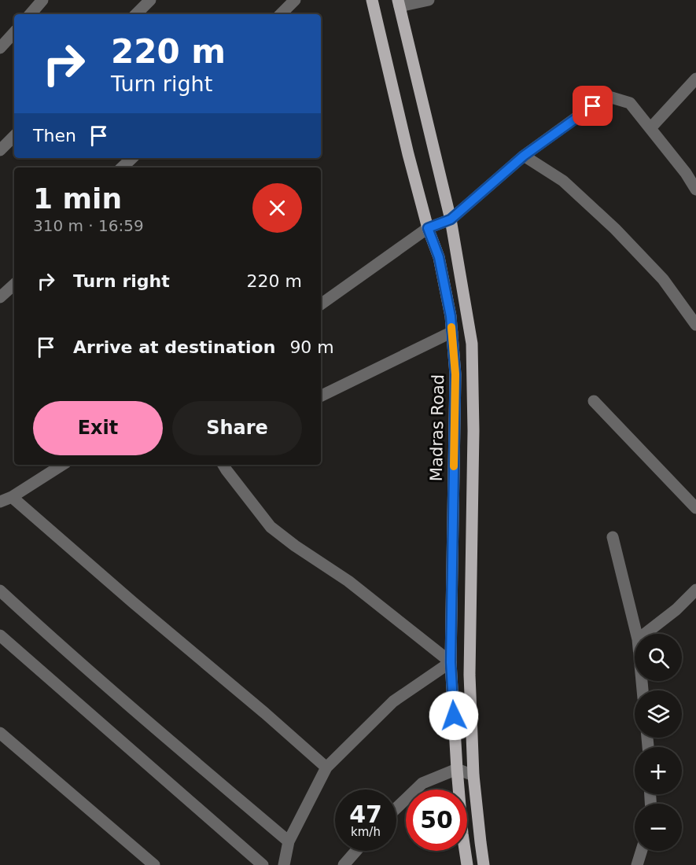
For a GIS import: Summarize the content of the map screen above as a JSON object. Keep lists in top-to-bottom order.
{
  "streets": {
    "main road": ["Madras Road"]
  },
  "page": {
    "turn": ["220 m", "Turn right"],
    "then": "Then",
    "heading": ["1 min", "310 m · 16:59"],
    "list": [
      {
        "name": "Turn right",
        "value": "220 m"
      },
      {
        "name": "Arrive at destination",
        "value": "90 m"
      }
    ],
    "buttons": ["Exit", "Share"],
    "map_buttons": ["+", "−"],
    "speed": "47 km/h",
    "limit": "50"
  }
}
